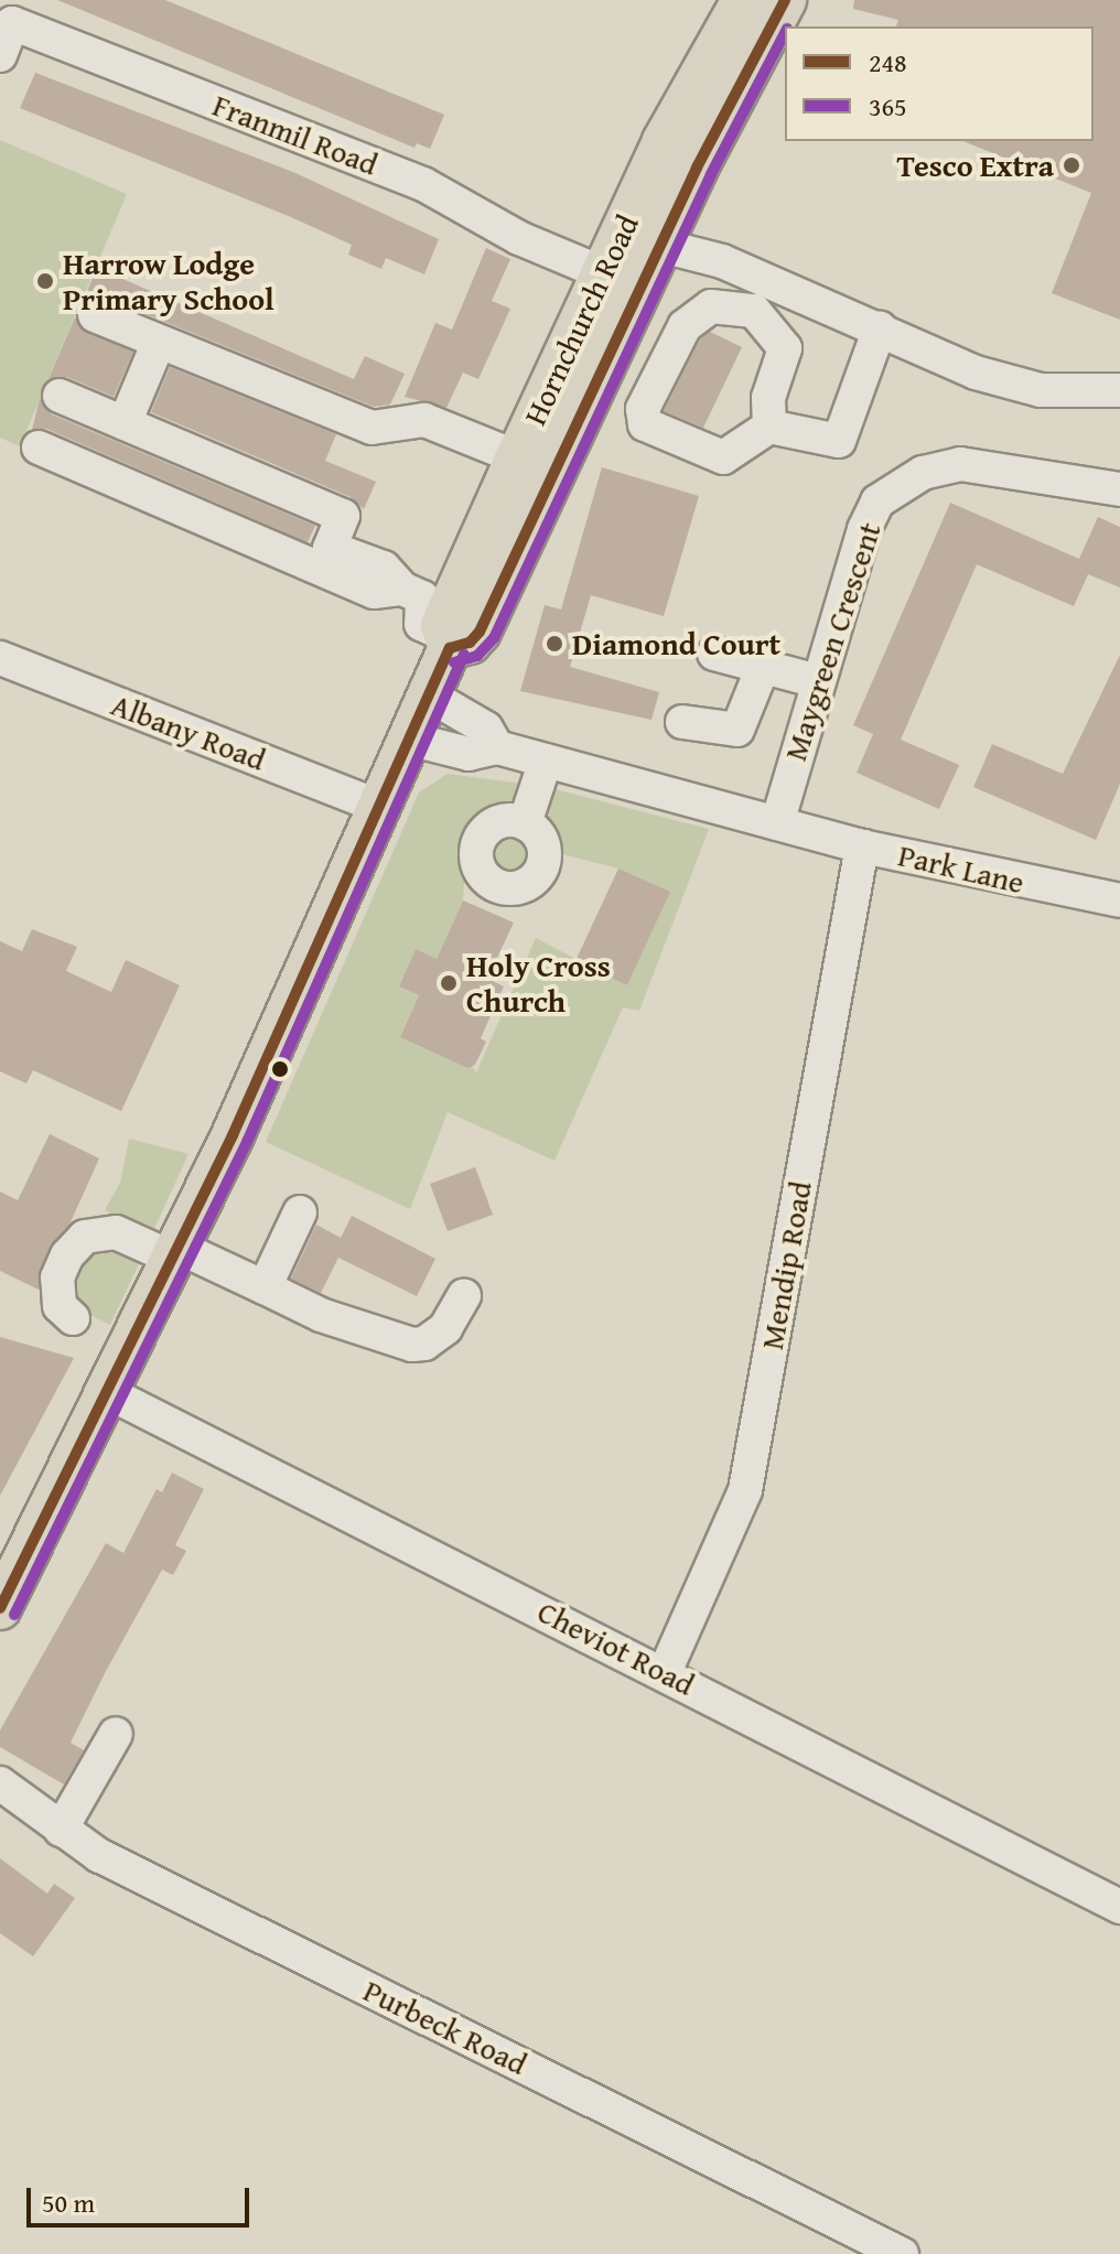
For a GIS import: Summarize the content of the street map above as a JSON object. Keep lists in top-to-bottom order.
{
  "streets": {
    "main road": ["Hornchurch Road"],
    "street": [
      "Franmil Road",
      "Maygreen Crescent",
      "Albany Road",
      "Park Lane",
      "Mendip Road",
      "Cheviot Road",
      "Purbeck Road"
    ]
  },
  "crossings": [
    ["Franmil Road", "Hornchurch Road"],
    ["Hornchurch Road", "Albany Road"],
    ["Hornchurch Road", "Park Lane"],
    ["Hornchurch Road", "Cheviot Road"],
    ["Maygreen Crescent", "Park Lane"],
    ["Park Lane", "Mendip Road"],
    ["Mendip Road", "Cheviot Road"]
  ],
  "places": [
    "Tesco Extra",
    "Harrow Lodge Primary School",
    "Diamond Court",
    "Holy Cross Church"
  ],
  "lines": ["transit line 248", "transit line 365"],
  "legend": ["248", "365"],
  "scale_bar": "50 m"
}
